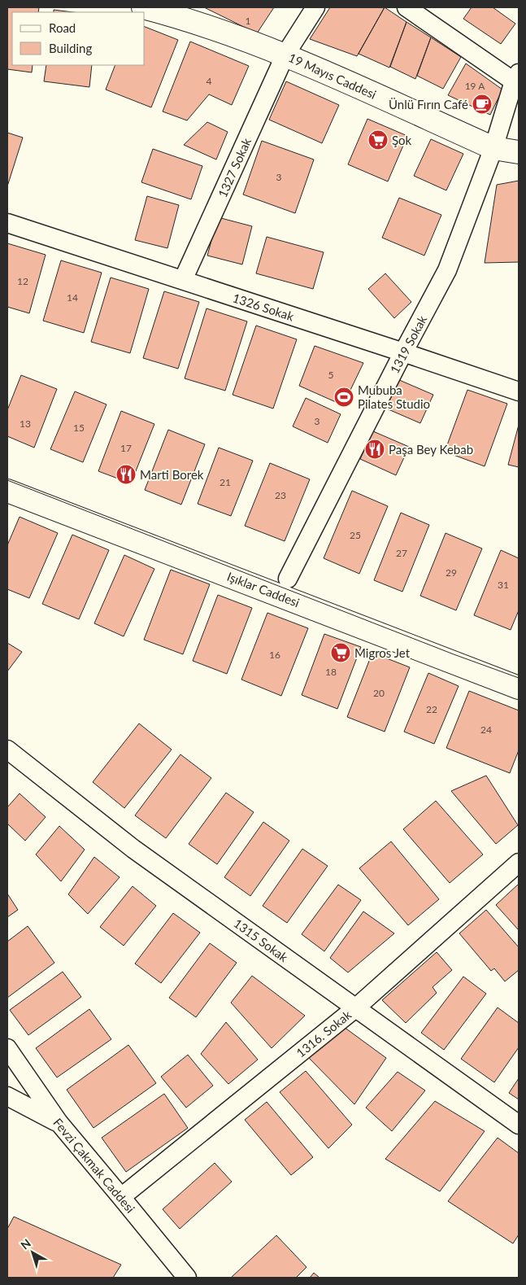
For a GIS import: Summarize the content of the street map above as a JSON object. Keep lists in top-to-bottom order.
{
  "streets": {
    "street": [
      "19 Mayıs Caddesi",
      "1327 Sokak",
      "1326 Sokak",
      "1319 Sokak",
      "Işıklar Caddesi",
      "1315 Sokak",
      "1316. Sokak",
      "Fevzi Çakmak Caddesi"
    ]
  },
  "crossings": [
    ["19 Mayıs Caddesi", "1327 Sokak"],
    ["19 Mayıs Caddesi", "1319 Sokak"],
    ["1327 Sokak", "1326 Sokak"],
    ["1326 Sokak", "1319 Sokak"],
    ["1315 Sokak", "1316. Sokak"],
    ["1316. Sokak", "Fevzi Çakmak Caddesi"]
  ],
  "places": {
    "cafe": ["Ünlü Fırın Café"],
    "supermarket": ["Şok", "Migros Jet"],
    "sports": ["Mububa Pilates Studio"],
    "restaurant": ["Paşa Bey Kebab", "Marti Borek"]
  },
  "house_numbers": [
    "1",
    "4",
    "19 A",
    "3",
    "12",
    "14",
    "5",
    "3",
    "13",
    "15",
    "17",
    "21",
    "23",
    "25",
    "27",
    "29",
    "31",
    "16",
    "18",
    "20",
    "22",
    "24"
  ],
  "legend": ["Road", "Building"],
  "north": "top left"
}
